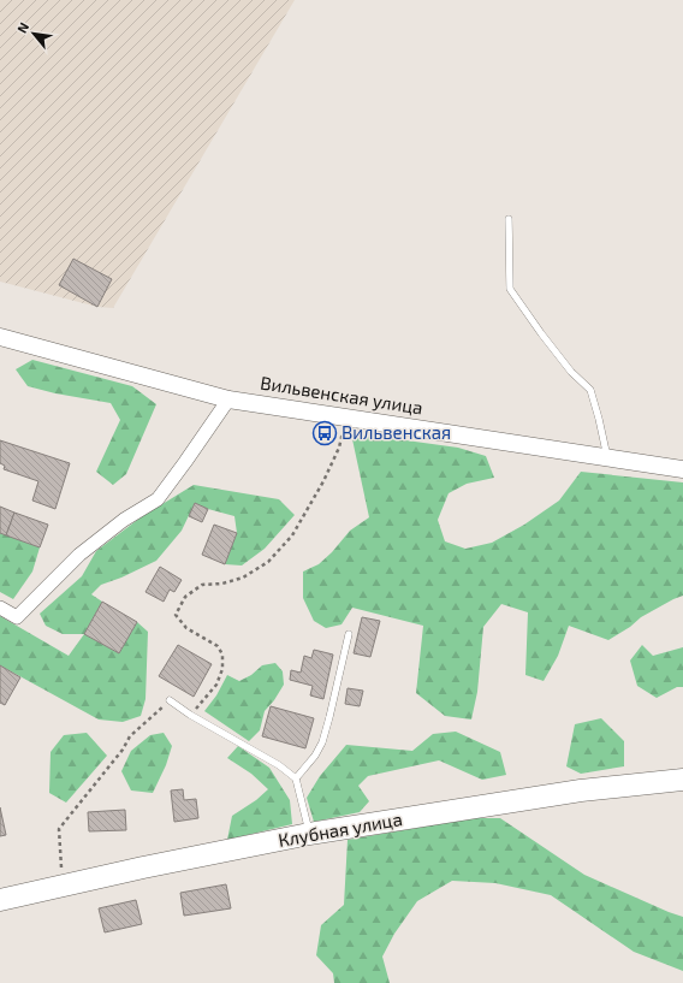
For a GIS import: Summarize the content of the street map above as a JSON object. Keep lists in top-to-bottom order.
{
  "streets": {
    "main road": ["Клубная улица"],
    "street": ["Вильвенская улица"]
  },
  "places": {
    "bus stop": ["Вильвенская"]
  },
  "north": "top left"
}
